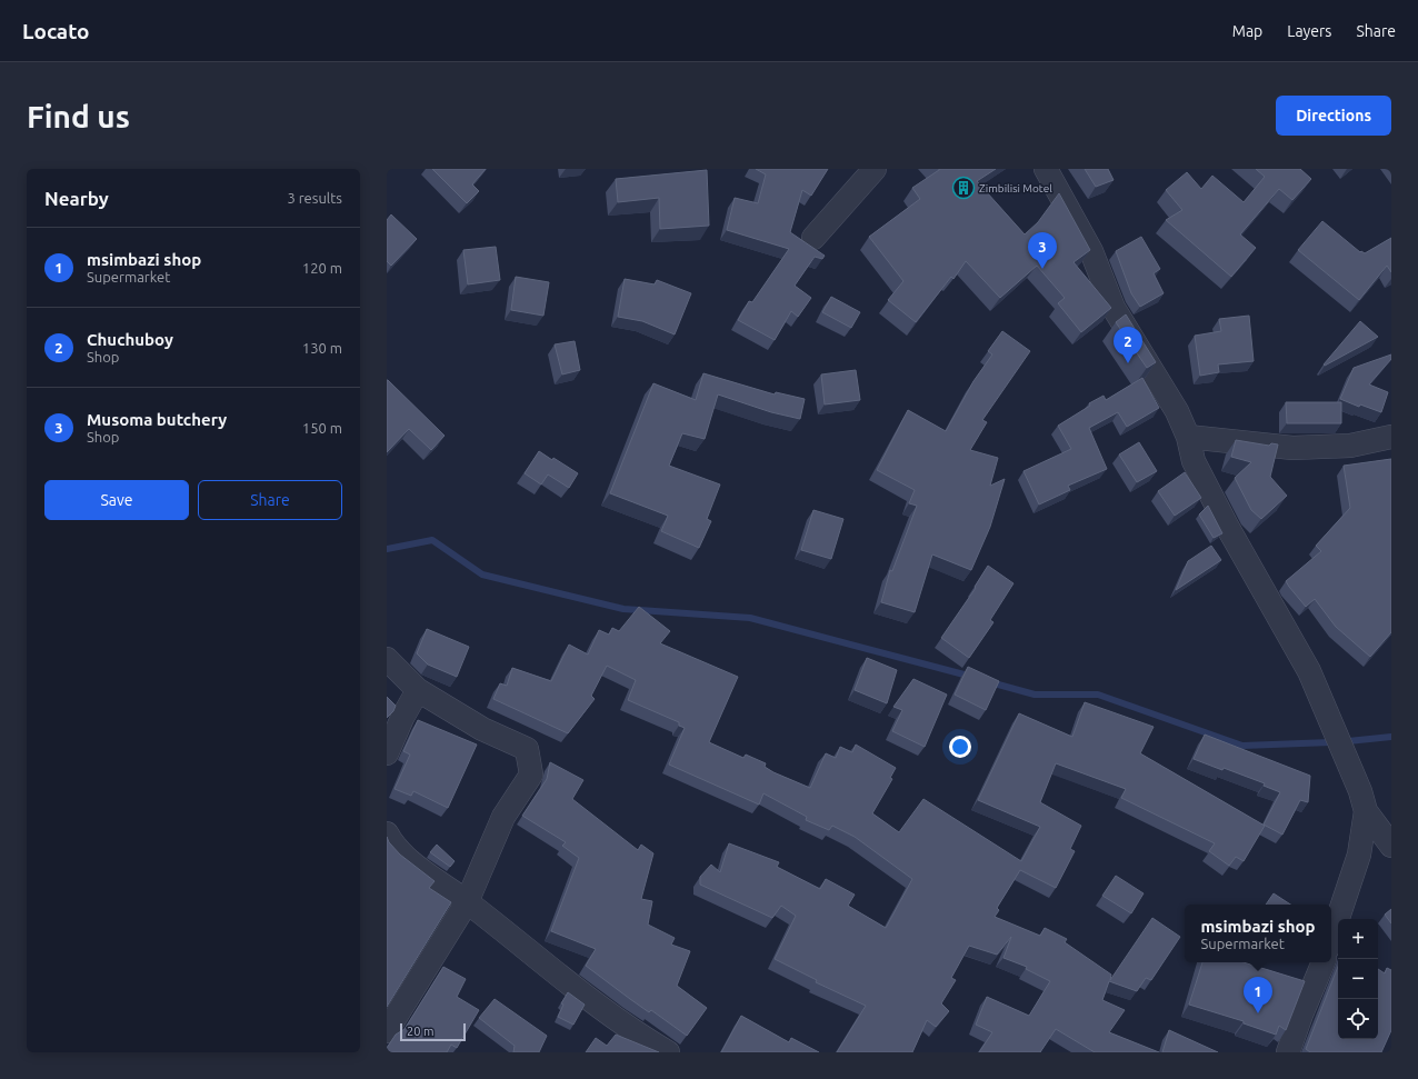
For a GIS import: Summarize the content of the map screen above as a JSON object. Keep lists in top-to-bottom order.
{
  "places": {
    "building": ["Zimbilisi Motel"]
  },
  "scale_bar": "20 m",
  "page": {
    "header": "Locato",
    "nav": ["Map", "Layers", "Share"],
    "buttons": [
      "Directions",
      ["Save", "Share"]
    ],
    "title": "Find us",
    "heading": ["Nearby", "3 results"],
    "list": [
      {
        "mark": "1",
        "name": "msimbazi shop",
        "note": "Supermarket",
        "value": "120 m"
      },
      {
        "mark": "2",
        "name": "Chuchuboy",
        "note": "Shop",
        "value": "130 m"
      },
      {
        "mark": "3",
        "name": "Musoma butchery",
        "note": "Shop",
        "value": "150 m"
      }
    ],
    "pins": ["3", "2", "1"],
    "popup": ["msimbazi shop", "Supermarket"],
    "map_buttons": ["+", "−"],
    "scale": "20 m"
  }
}
